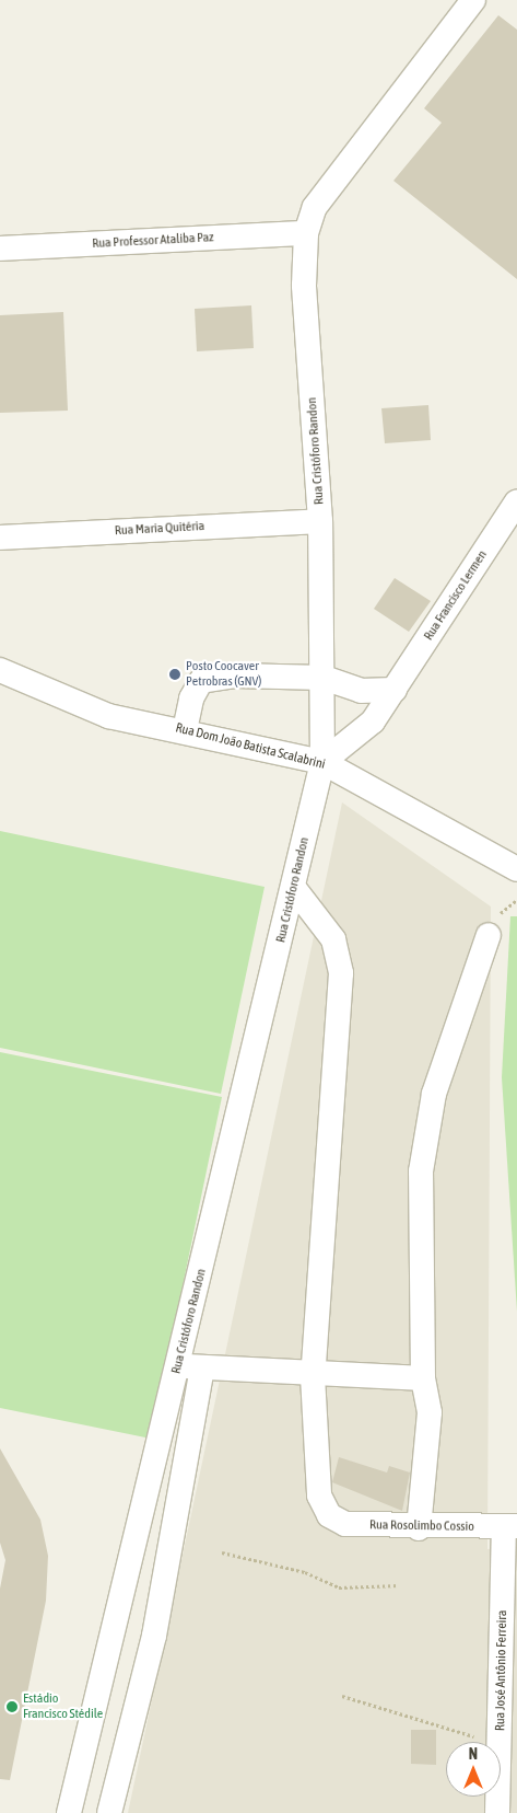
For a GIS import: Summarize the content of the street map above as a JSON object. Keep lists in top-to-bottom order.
{
  "streets": {
    "street": [
      "Rua Professor Ataliba Paz",
      "Rua Cristóforo Randon",
      "Rua Maria Quitéria",
      "Rua Francisco Lermen",
      "Rua Dom João Batista Scalabrini",
      "Rua Rosolimbo Cossio",
      "Rua José Antônio Ferreira"
    ]
  },
  "crossings": [
    ["Rua Professor Ataliba Paz", "Rua Cristóforo Randon"],
    ["Rua Cristóforo Randon", "Rua Maria Quitéria"],
    ["Rua Cristóforo Randon", "Rua Francisco Lermen"],
    ["Rua Cristóforo Randon", "Rua Dom João Batista Scalabrini"],
    ["Rua Francisco Lermen", "Rua Dom João Batista Scalabrini"],
    ["Rua Rosolimbo Cossio", "Rua José Antônio Ferreira"]
  ],
  "places": ["Posto Coocaver Petrobras (GNV)", "Estádio Francisco Stédile"],
  "north": "top"
}
